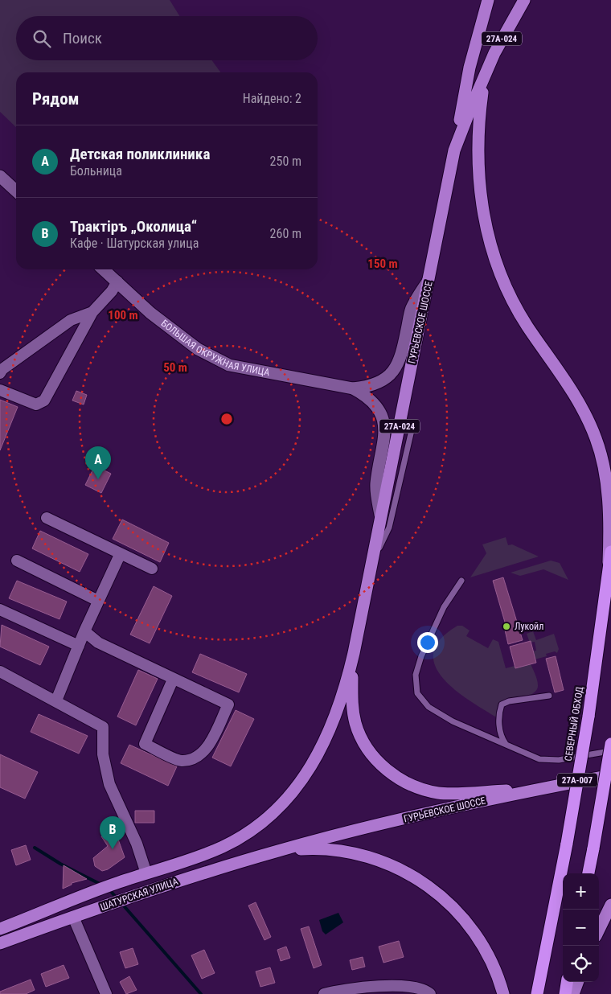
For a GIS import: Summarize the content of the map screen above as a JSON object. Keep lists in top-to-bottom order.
{
  "streets": {
    "highway": ["СЕВЕРНЫЙ ОБХОД", "27А-007"],
    "main road": [
      "27А-024",
      "ГУРЬЕВСКОЕ ШОССЕ",
      "БОЛЬШАЯ ОКРУЖНАЯ УЛИЦА",
      "ШАТУРСКАЯ УЛИЦА"
    ]
  },
  "crossings": [
    ["ГУРЬЕВСКОЕ ШОССЕ", "ШАТУРСКАЯ УЛИЦА"]
  ],
  "places": ["Лукойл"],
  "page": {
    "search": "Поиск",
    "heading": ["Рядом", "Найдено: 2"],
    "list": [
      {
        "mark": "A",
        "name": "Детская поликлиника",
        "note": "Больница",
        "value": "250 m"
      },
      {
        "mark": "B",
        "name": "Трактiръ „Околица“",
        "note": "Кафе · Шатурская улица",
        "value": "260 m"
      }
    ],
    "pins": ["A", "B"],
    "map_buttons": ["+", "−"]
  },
  "rings": ["150 m", "100 m", "50 m"]
}
